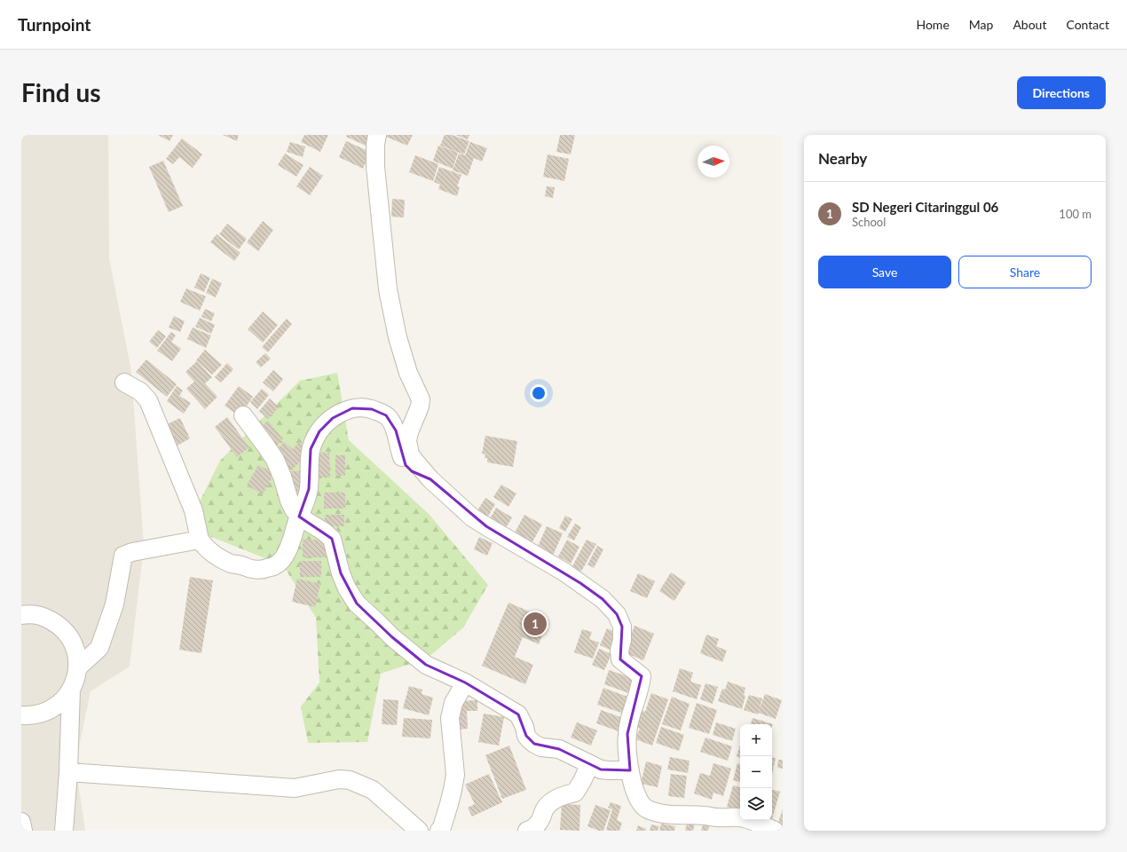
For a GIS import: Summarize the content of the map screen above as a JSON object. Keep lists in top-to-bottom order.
{
  "north": "right",
  "page": {
    "header": "Turnpoint",
    "nav": [
      "Home",
      "Map",
      "About",
      "Contact"
    ],
    "buttons": [
      "Directions",
      ["Save", "Share"]
    ],
    "title": "Find us",
    "heading": "Nearby",
    "list": [
      {
        "mark": "1",
        "name": "SD Negeri Citaringgul 06",
        "note": "School",
        "value": "100 m"
      }
    ],
    "pins": "1",
    "map_buttons": ["+", "−"]
  }
}
